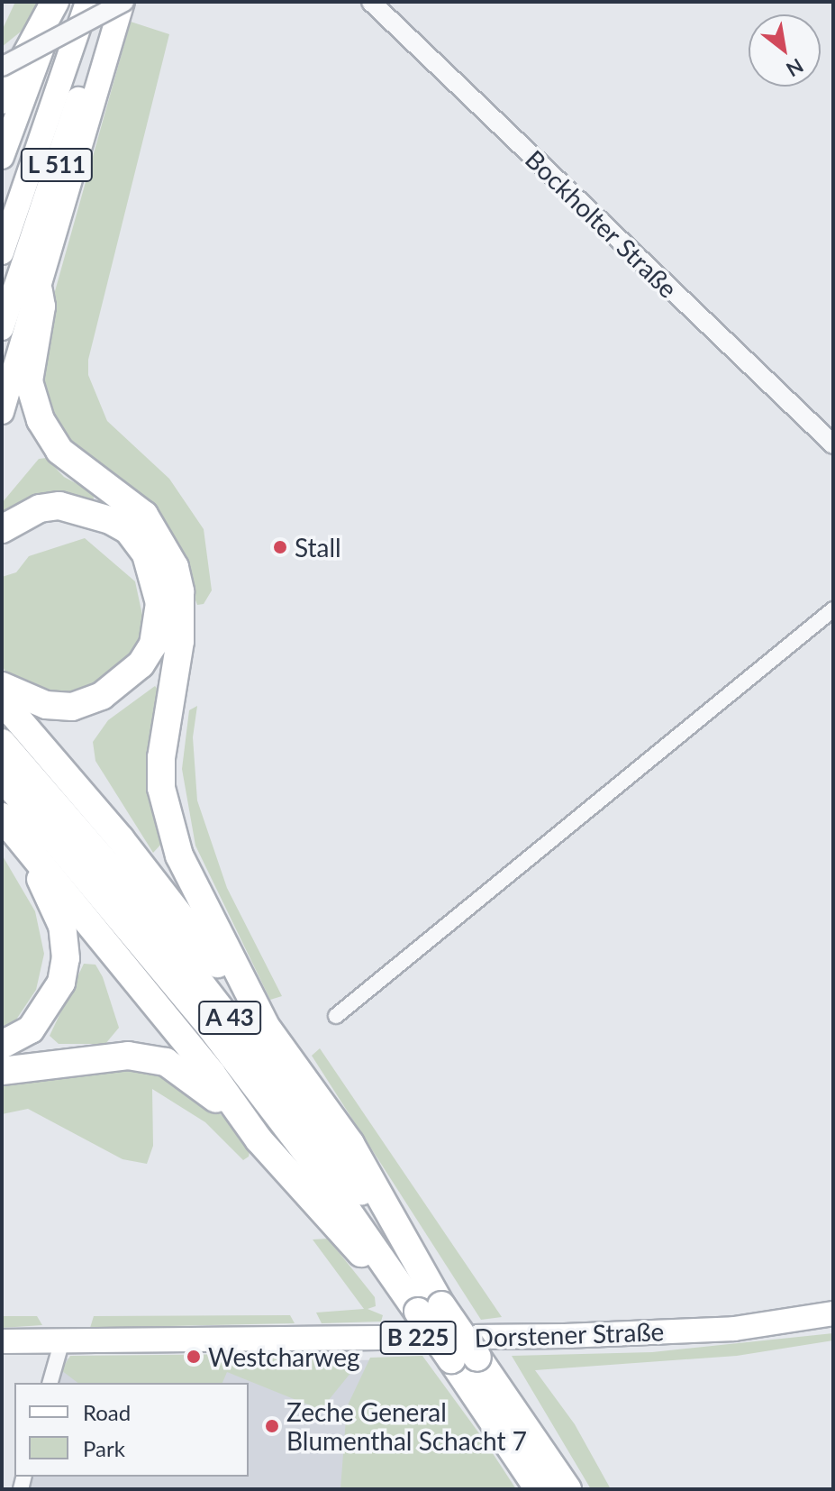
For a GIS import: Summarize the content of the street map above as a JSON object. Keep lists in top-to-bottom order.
{
  "streets": {
    "highway": ["A 43"],
    "main road": ["L 511", "Dorstener Straße", "B 225"],
    "street": ["Bockholter Straße"]
  },
  "places": ["Stall", "Westcharweg", "Zeche General Blumenthal Schacht 7"],
  "legend": ["Road", "Park"],
  "north": "bottom right"
}
